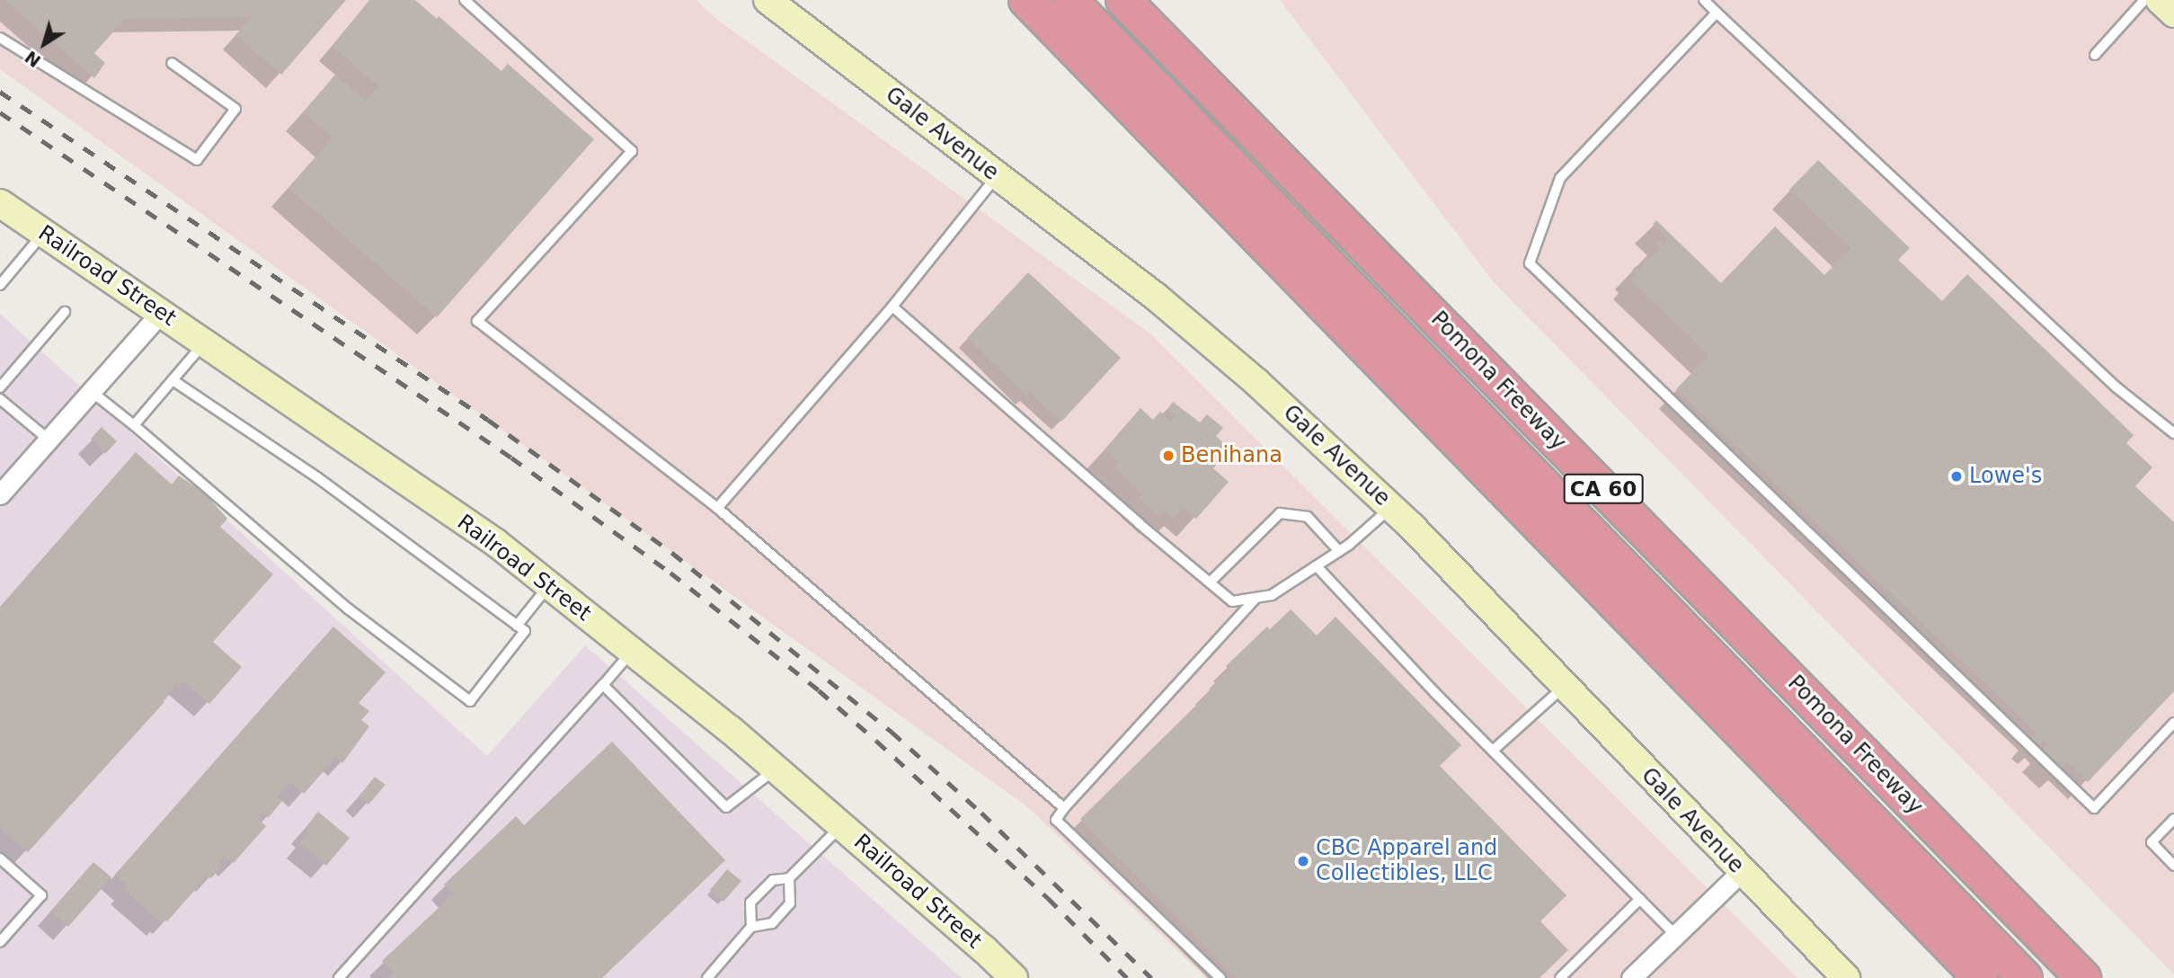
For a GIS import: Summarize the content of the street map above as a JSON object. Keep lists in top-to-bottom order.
{
  "streets": {
    "highway": ["Pomona Freeway", "CA 60"],
    "main road": ["Gale Avenue", "Railroad Street"]
  },
  "places": ["Benihana", "Lowe's", "CBC Apparel and Collectibles, LLC"],
  "north": "bottom left"
}
